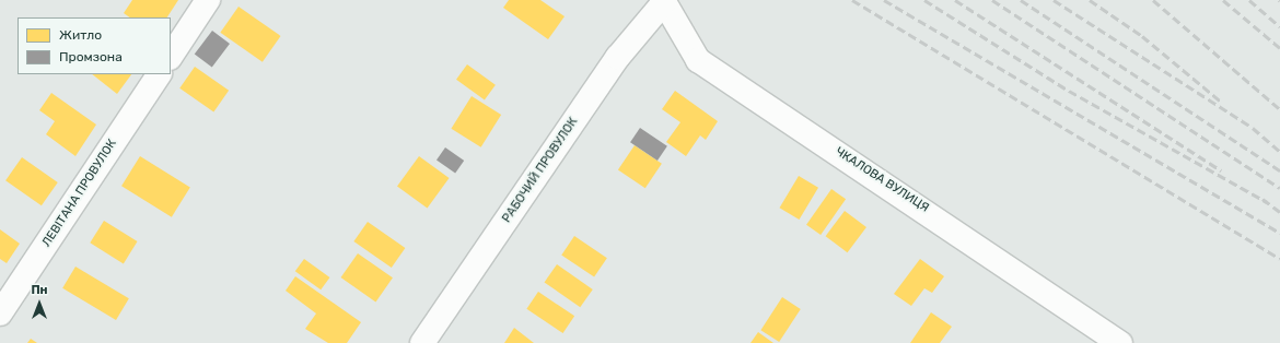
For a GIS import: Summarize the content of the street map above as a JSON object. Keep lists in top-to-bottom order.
{
  "streets": {
    "street": ["РАБОЧИЙ ПРОВУЛОК", "ЧКАЛОВА ВУЛИЦЯ", "ЛЕВІТАНА ПРОВУЛОК"]
  },
  "crossings": [
    ["РАБОЧИЙ ПРОВУЛОК", "ЧКАЛОВА ВУЛИЦЯ"]
  ],
  "legend": ["Житло", "Промзона"],
  "north": "top"
}
